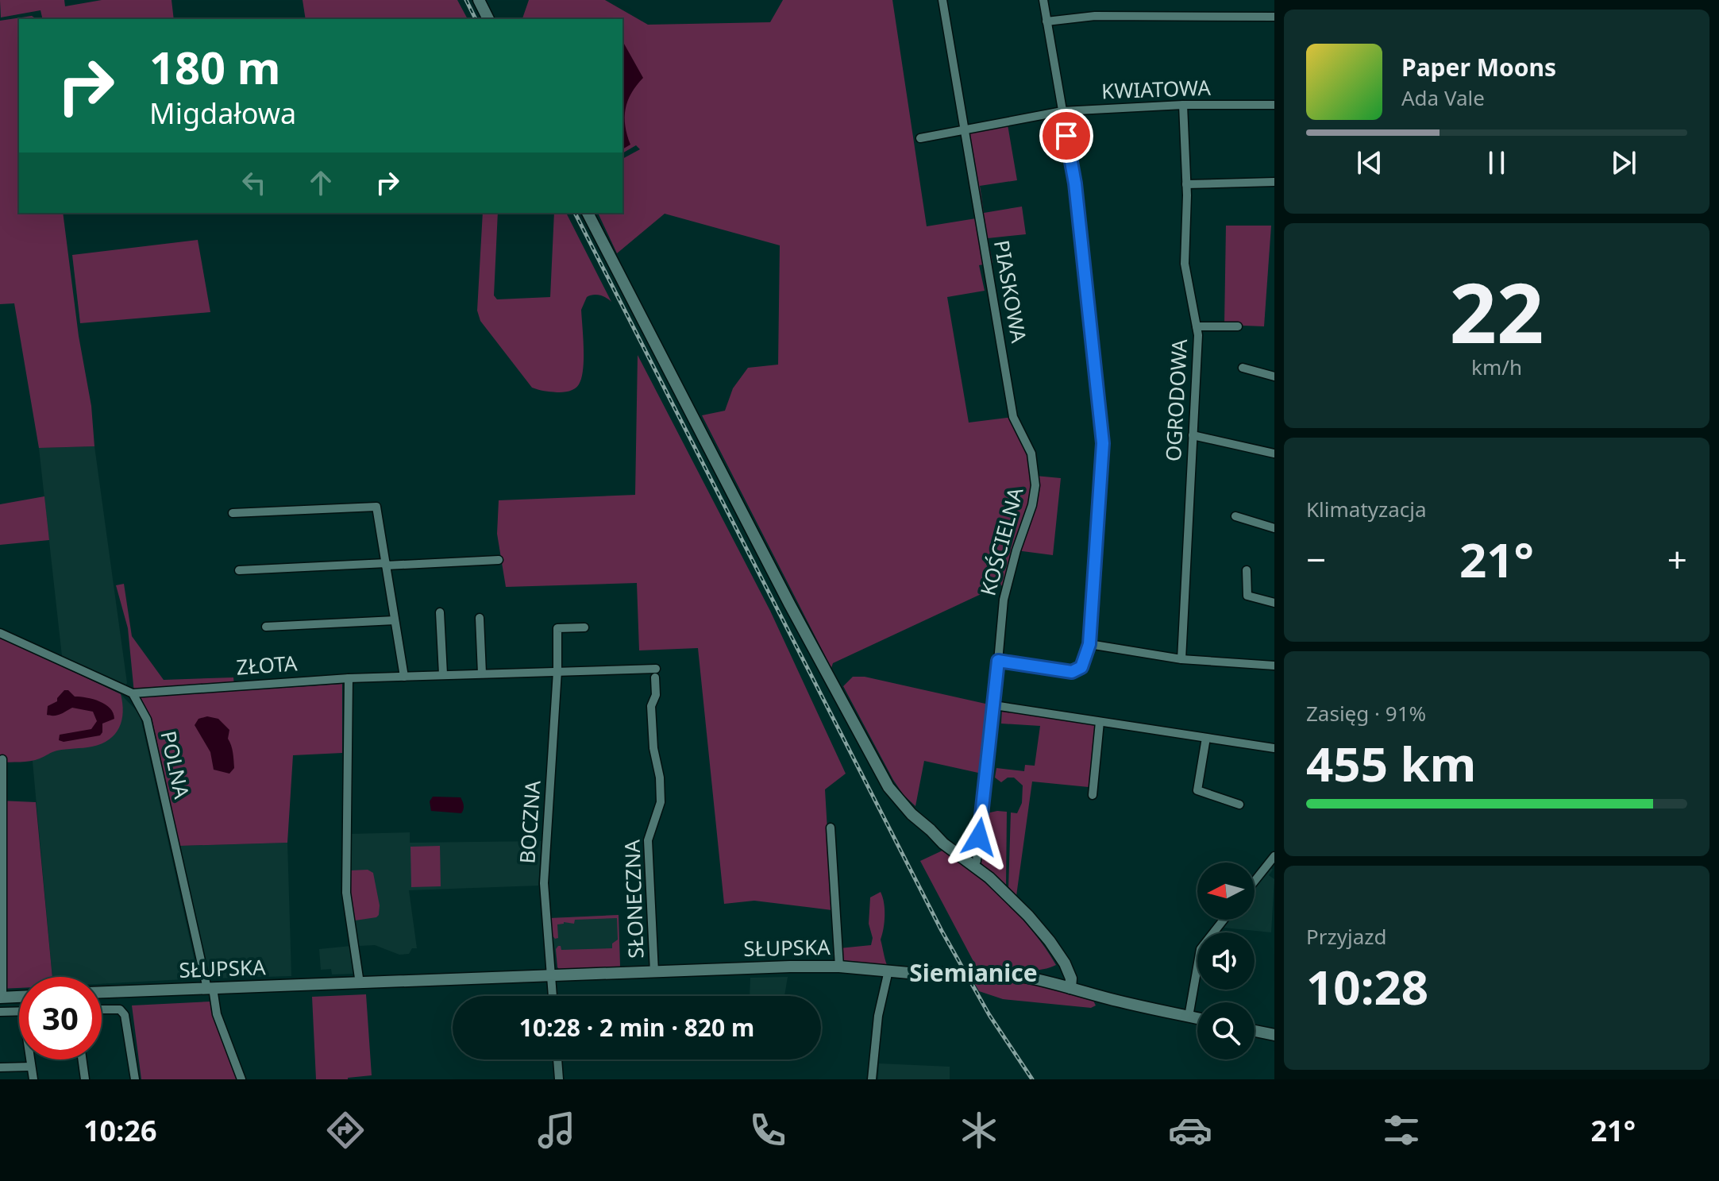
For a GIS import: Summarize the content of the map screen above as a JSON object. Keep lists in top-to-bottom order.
{
  "streets": {
    "main road": ["SŁUPSKA"],
    "street": [
      "KWIATOWA",
      "PIASKOWA",
      "OGRODOWA",
      "KOŚCIELNA",
      "ZŁOTA",
      "POLNA",
      "BOCZNA",
      "SŁONECZNA"
    ]
  },
  "crossings": [
    ["KWIATOWA", "PIASKOWA"],
    ["KWIATOWA", "OGRODOWA"],
    ["PIASKOWA", "KOŚCIELNA"],
    ["ZŁOTA", "POLNA"],
    ["ZŁOTA", "BOCZNA"],
    ["ZŁOTA", "SŁONECZNA"],
    ["POLNA", "SŁUPSKA"],
    ["BOCZNA", "SŁUPSKA"],
    ["SŁONECZNA", "SŁUPSKA"]
  ],
  "districts": ["Siemianice"],
  "north": "left",
  "page": {
    "turn": ["180 m", "Migdałowa"],
    "song": ["Paper Moons", "Ada Vale"],
    "tile": [
      ["22", "km/h"],
      "Klimatyzacja",
      ["Zasięg · 91%", "455 km"],
      ["Przyjazd", "10:28"]
    ],
    "heat": ["−", "21°", "+"],
    "limit": "30",
    "trip": "10:28 · 2 min · 820 m",
    "tabs": ["10:26", "21°"]
  }
}
